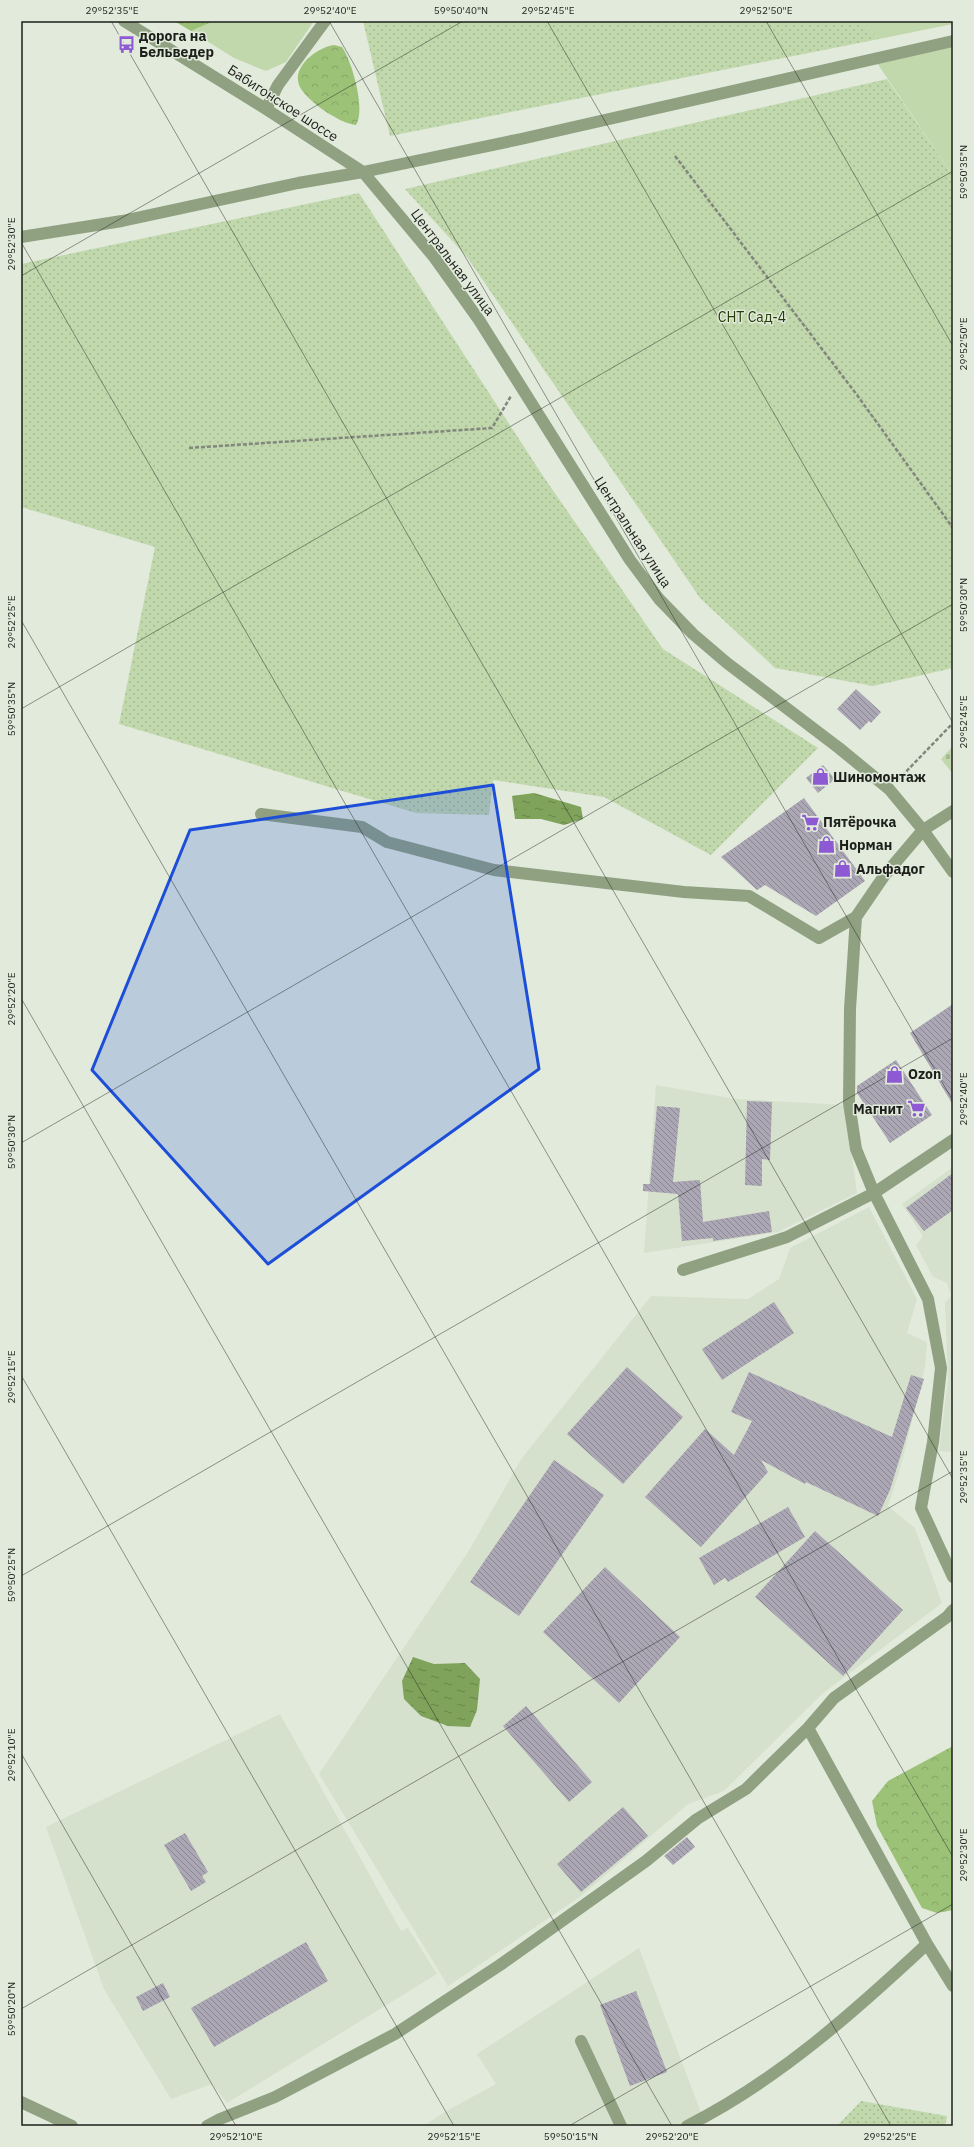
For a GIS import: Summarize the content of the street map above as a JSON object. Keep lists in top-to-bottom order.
{
  "streets": {
    "street": ["Бабигонское шоссе", "Центральная улица"]
  },
  "crossings": [
    ["Бабигонское шоссе", "Центральная улица"]
  ],
  "parks": ["СНТ Сад-4"],
  "places": {
    "bus stop": ["дорога на Бельведер"],
    "shop": [
      "Шиномонтаж",
      "Норман",
      "Альфадог",
      "Ozon"
    ],
    "supermarket": ["Пятёрочка", "Магнит"]
  },
  "coordinates": [
    "29°52'35\"E",
    "29°52'40\"E",
    "59°50'40\"N",
    "29°52'45\"E",
    "29°52'50\"E",
    "59°50'35\"N",
    "29°52'30\"E",
    "59°50'30\"N",
    "29°52'25\"E",
    "29°52'20\"E",
    "29°52'15\"E",
    "59°50'25\"N",
    "29°52'10\"E",
    "59°50'20\"N",
    "59°50'15\"N"
  ]
}
